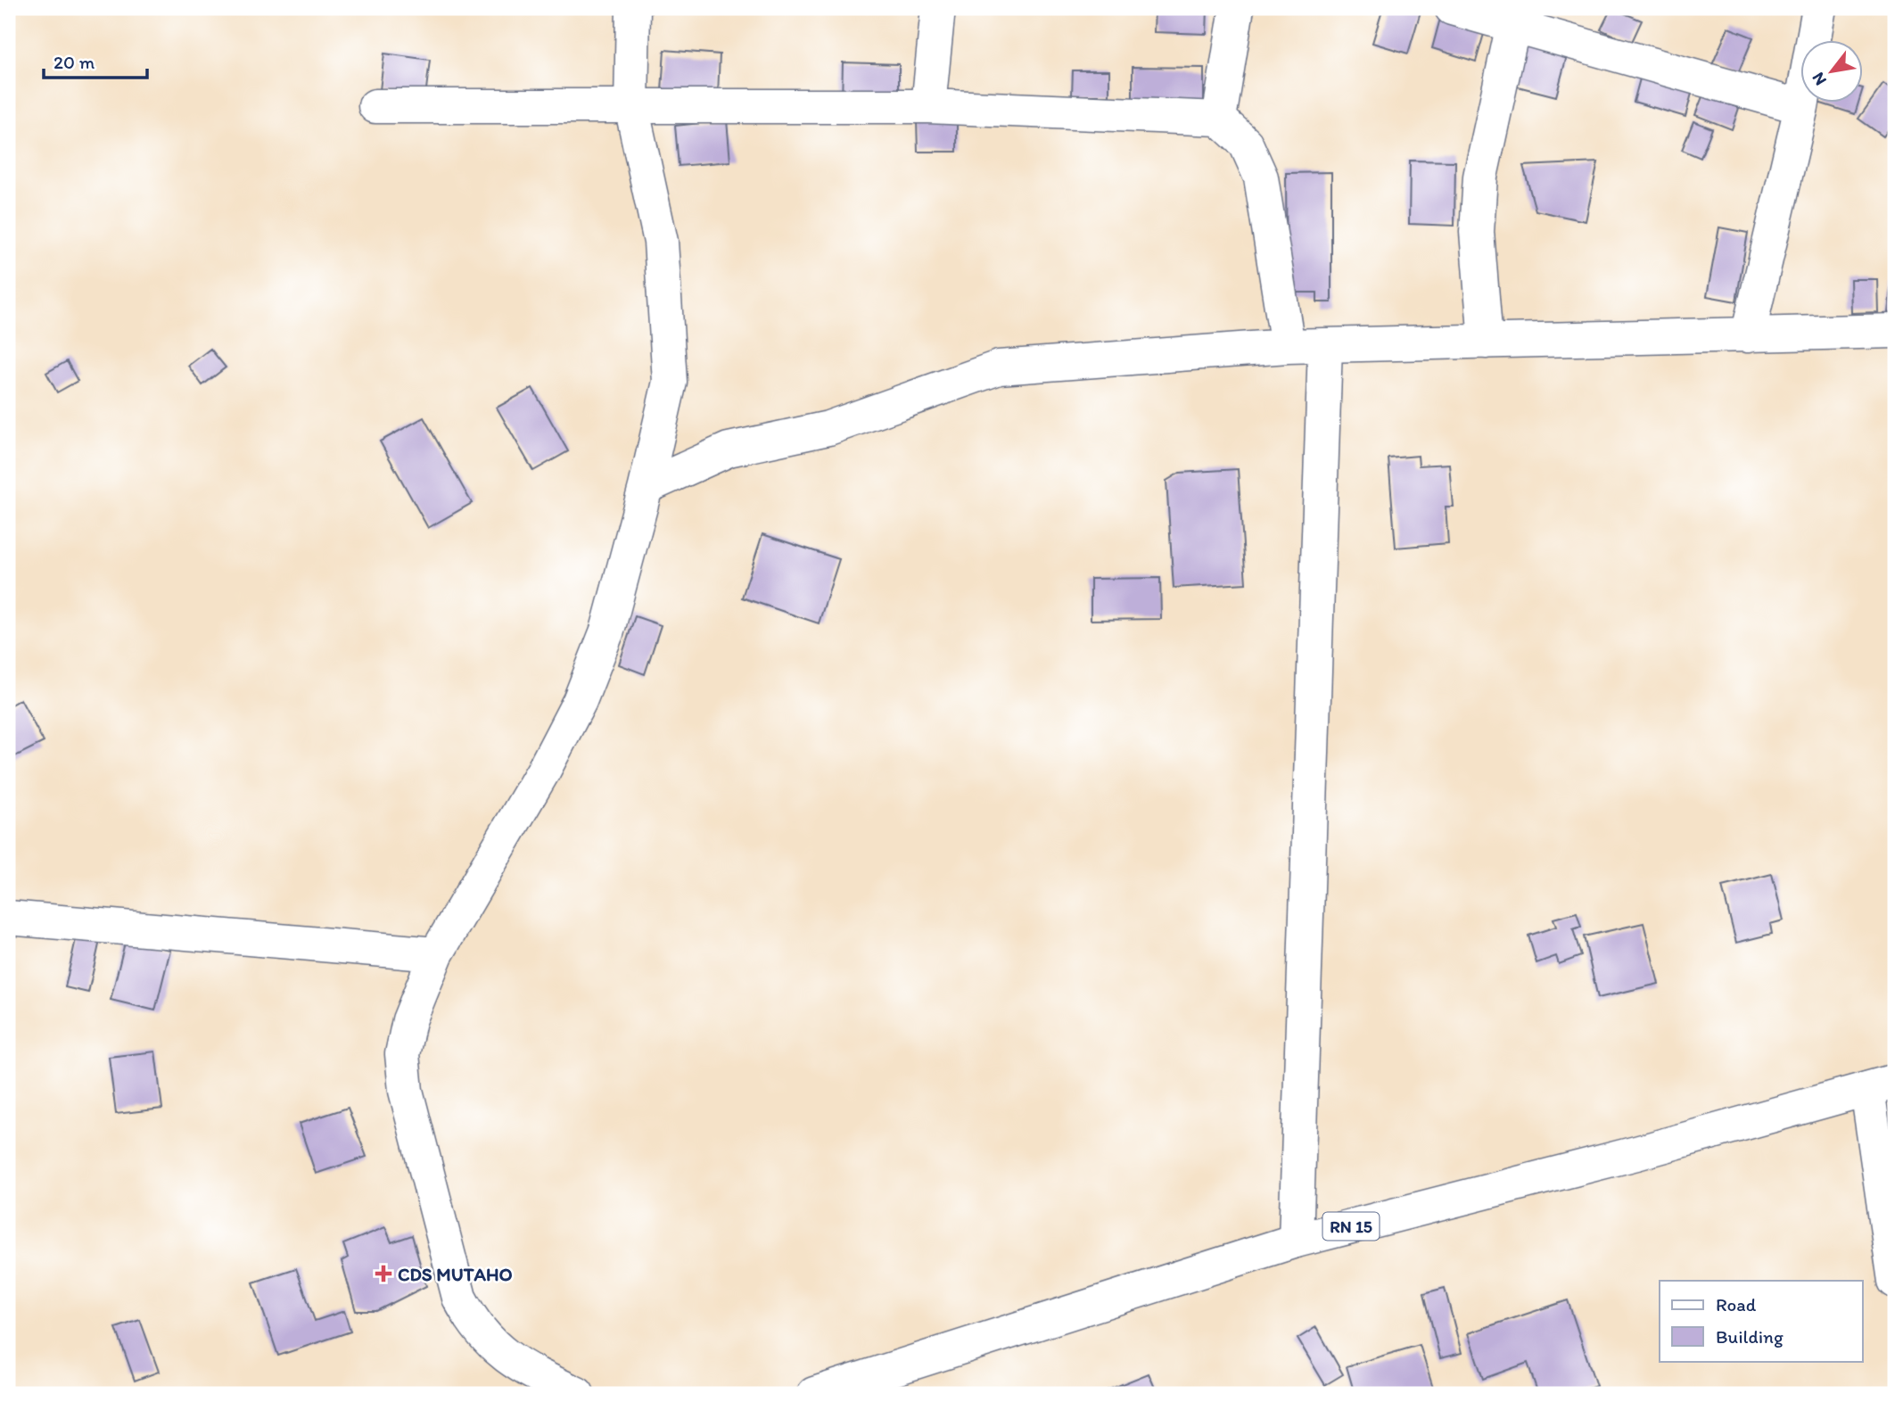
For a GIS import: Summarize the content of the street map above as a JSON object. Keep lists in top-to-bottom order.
{
  "streets": {
    "street": ["RN 15"]
  },
  "places": {
    "health": ["CDS MUTAHO"]
  },
  "legend": ["Road", "Building"],
  "scale_bar": "20 m",
  "north": "bottom left"
}
